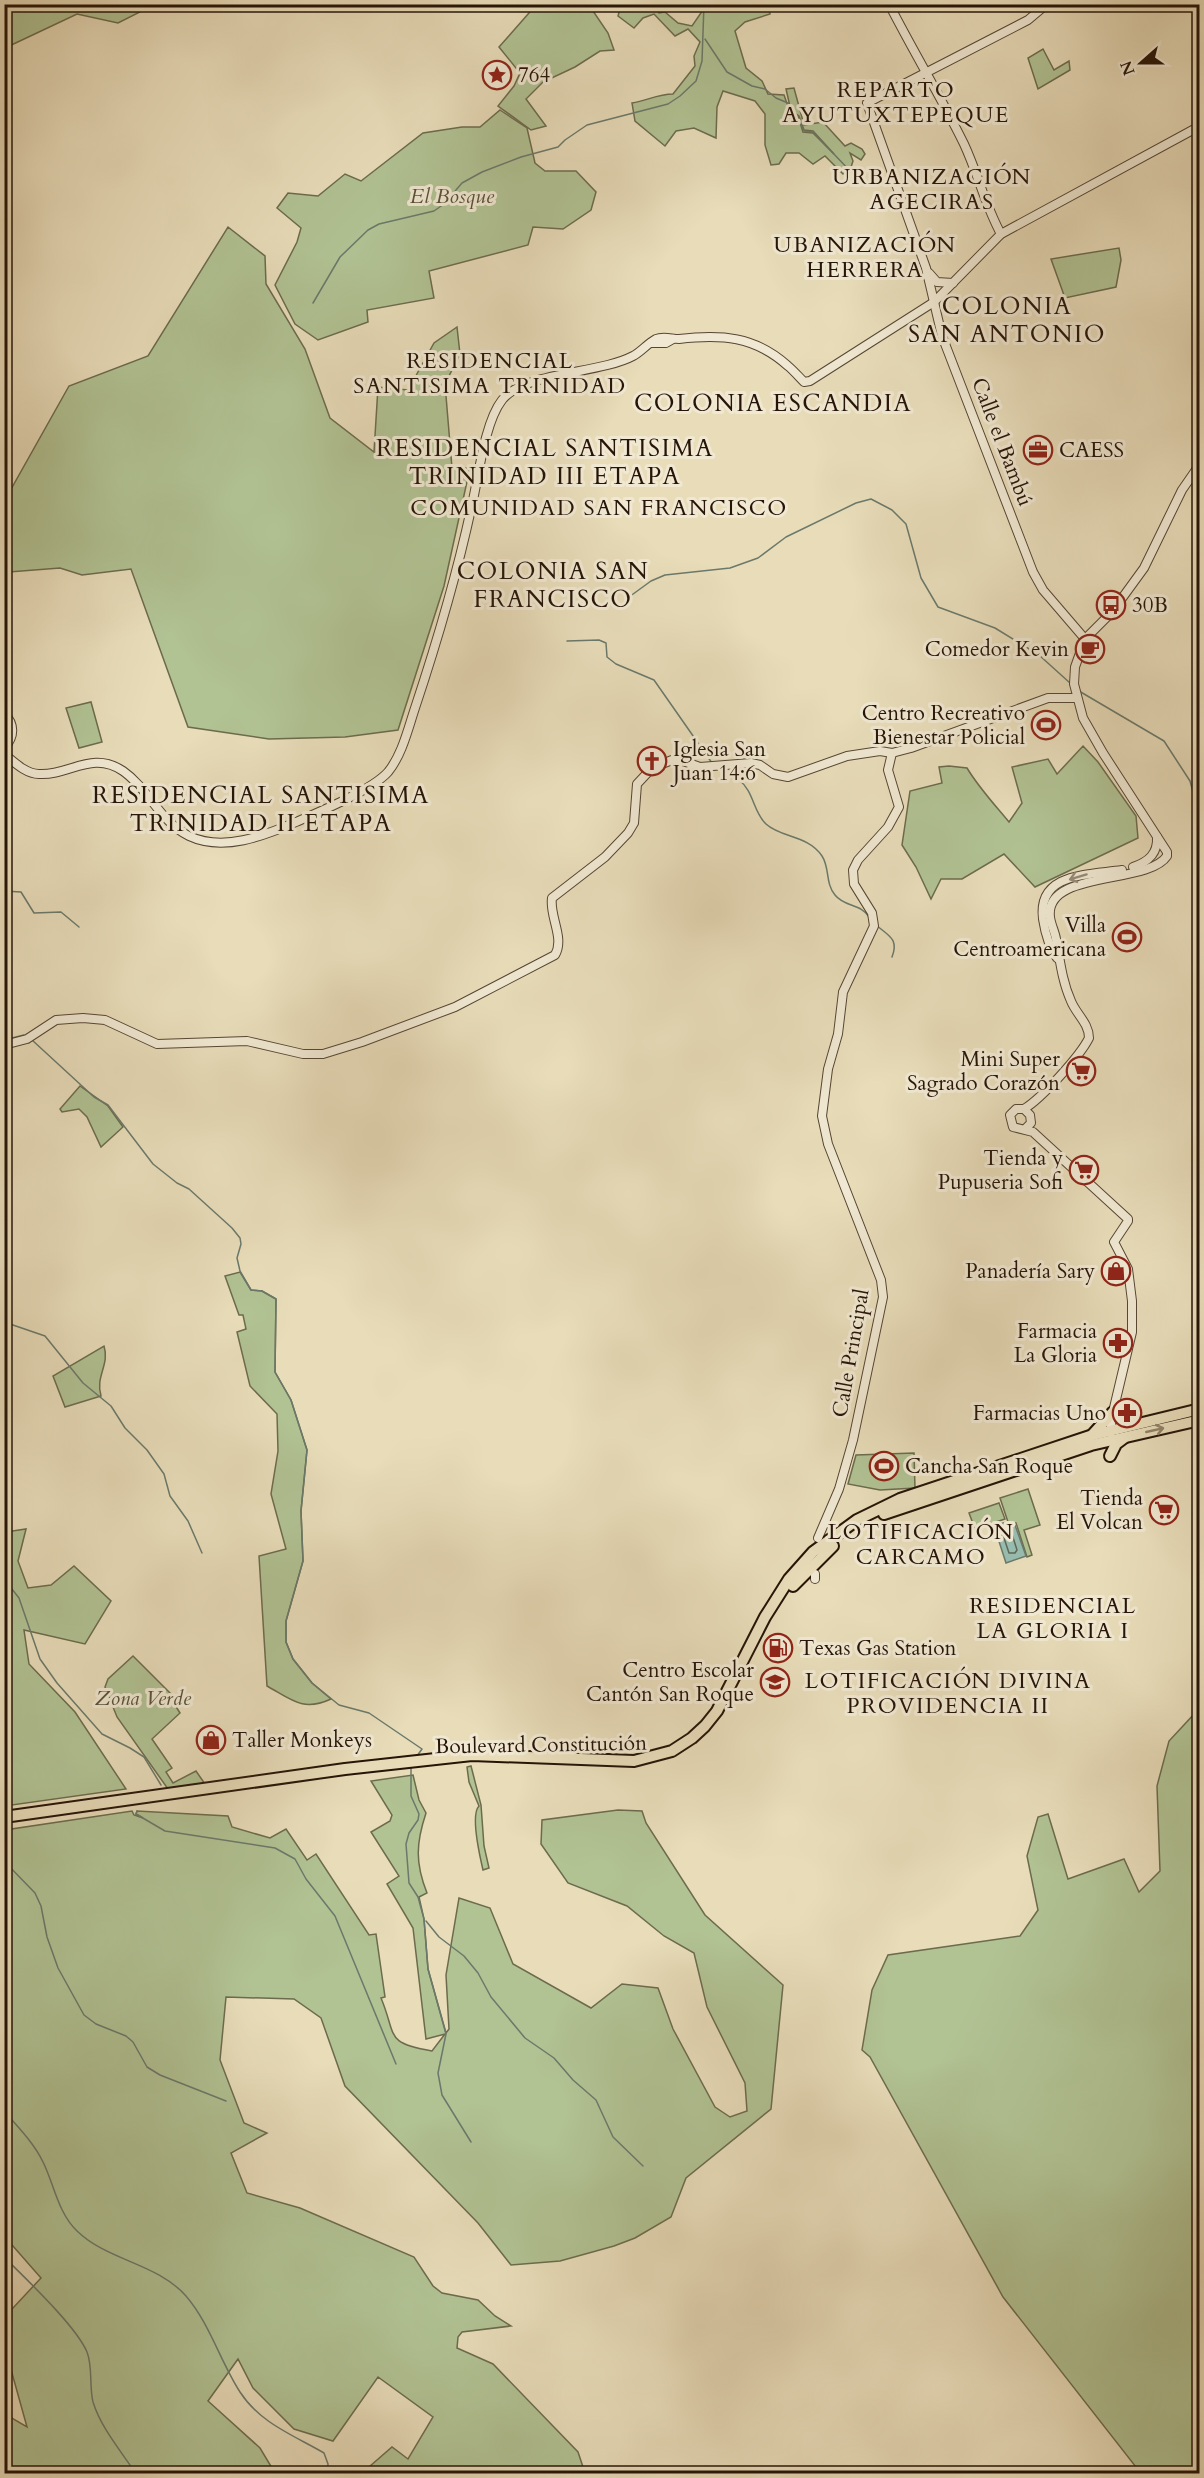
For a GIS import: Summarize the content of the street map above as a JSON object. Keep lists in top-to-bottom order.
{
  "streets": {
    "highway": ["Boulevard Constitución"],
    "street": ["Calle el Bambú", "Calle Principal"]
  },
  "districts": [
    "REPARTO AYUTUXTEPEQUE",
    "URBANIZACIÓN AGECIRAS",
    "UBANIZACIÓN HERRERA",
    "COLONIA SAN ANTONIO",
    "RESIDENCIAL SANTISIMA TRINIDAD",
    "COLONIA ESCANDIA",
    "RESIDENCIAL SANTISIMA TRINIDAD III ETAPA",
    "COMUNIDAD SAN FRANCISCO",
    "COLONIA SAN FRANCISCO",
    "RESIDENCIAL SANTISIMA TRINIDAD II ETAPA",
    "LOTIFICACIÓN CARCAMO",
    "RESIDENCIAL LA GLORIA I",
    "LOTIFICACIÓN DIVINA PROVIDENCIA II"
  ],
  "parks": ["El Bosque", "Zona Verde"],
  "places": {
    "place": ["764"],
    "office": ["CAESS"],
    "bus stop": ["30B"],
    "cafe": ["Comedor Kevin"],
    "sports": ["Centro Recreativo Bienestar Policial", "Villa Centroamericana", "Cancha San Roque"],
    "church": ["Iglesia San Juan 14:6"],
    "supermarket": ["Mini Super Sagrado Corazón", "Tienda y Pupuseria Sofi", "Tienda El Volcan"],
    "shop": ["Panadería Sary", "Taller Monkeys"],
    "pharmacy": ["Farmacia La Gloria", "Farmacias Uno"],
    "fuel station": ["Texas Gas Station"],
    "school or university": ["Centro Escolar Cantón San Roque"]
  },
  "north": "left"
}
